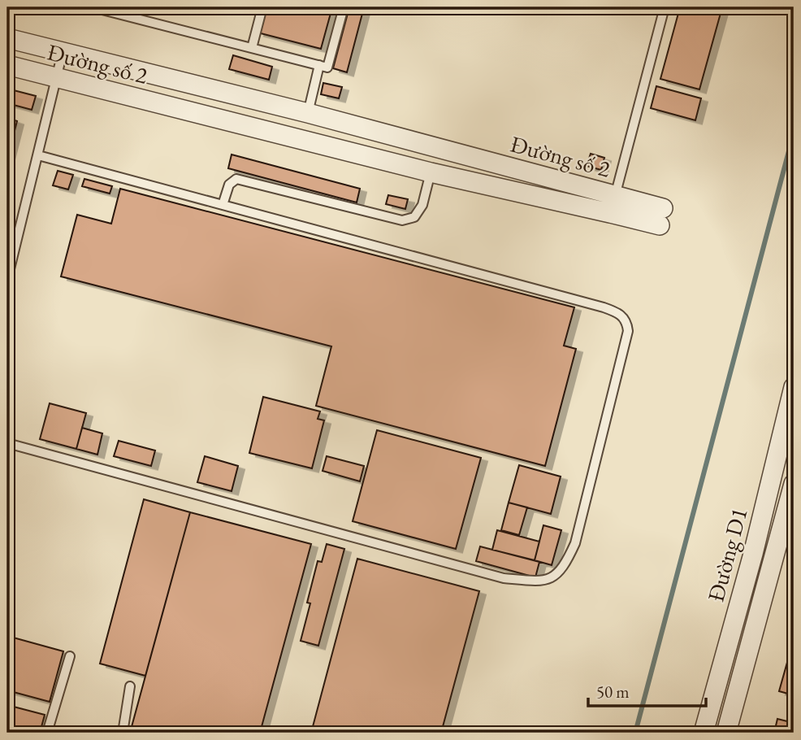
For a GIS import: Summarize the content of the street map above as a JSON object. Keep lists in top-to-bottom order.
{
  "streets": {
    "street": ["Đường số 2", "Đường D1"]
  },
  "scale_bar": "50 m"
}
